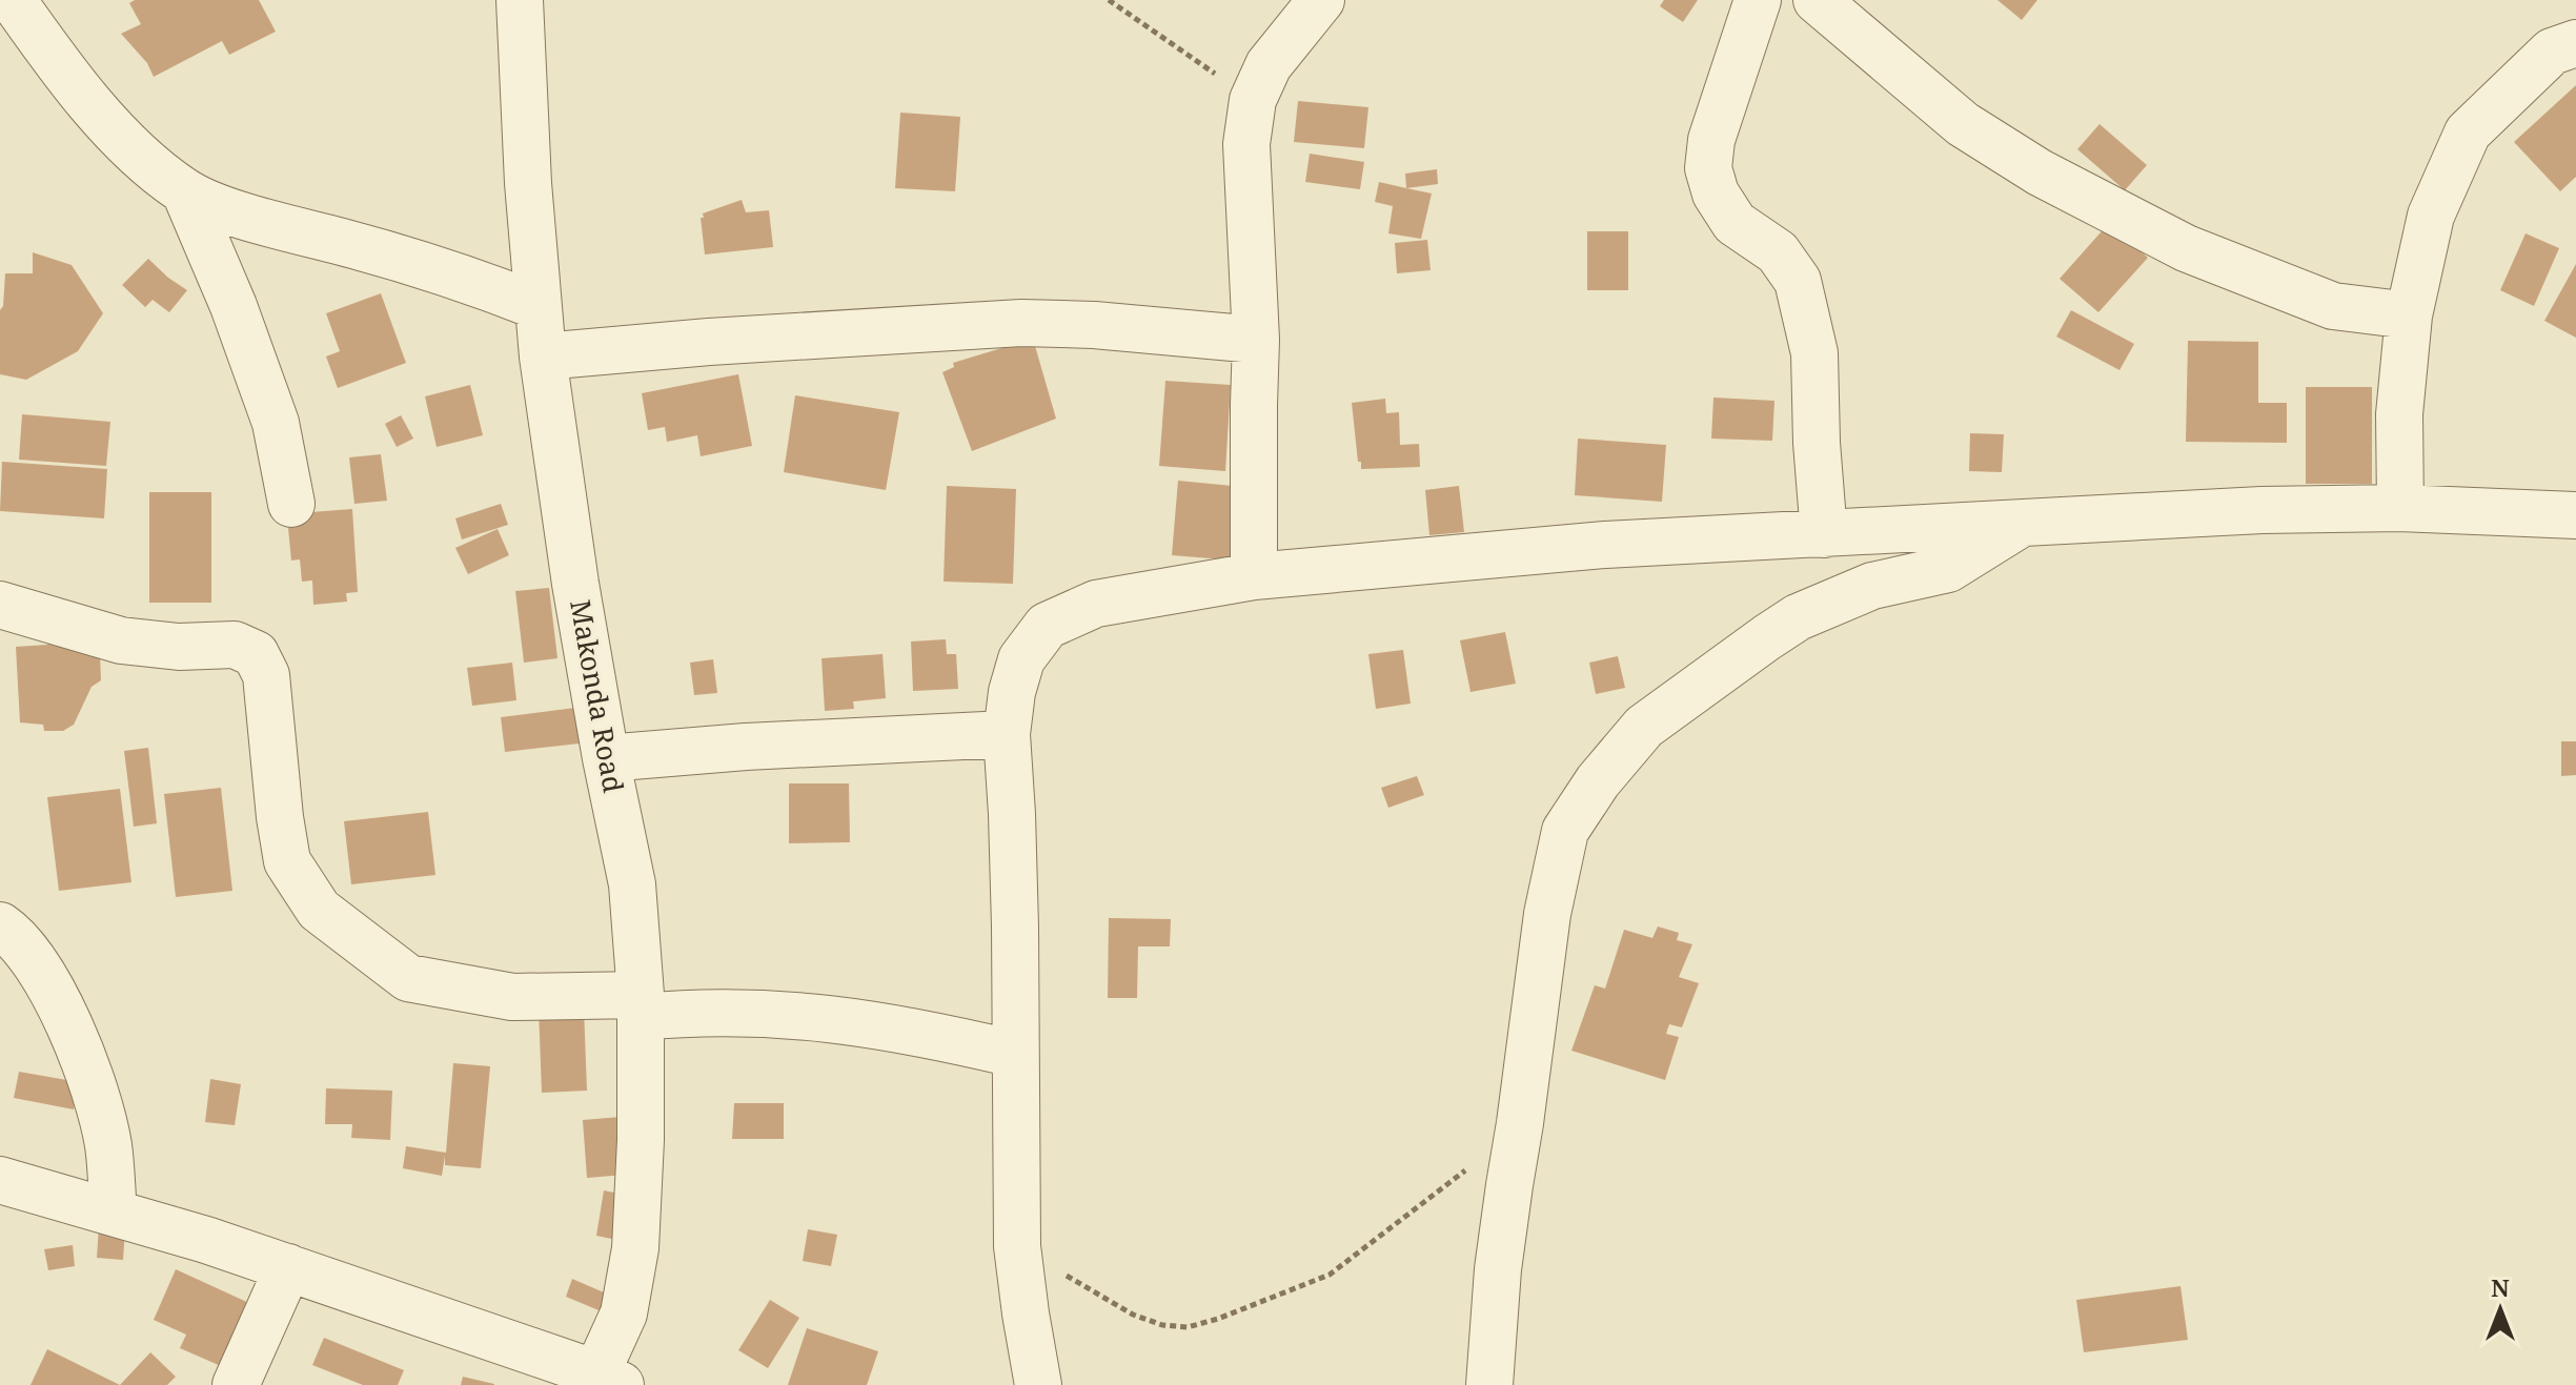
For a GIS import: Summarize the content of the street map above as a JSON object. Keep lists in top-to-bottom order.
{
  "streets": {
    "street": ["Makonda Road"]
  },
  "north": "top"
}
